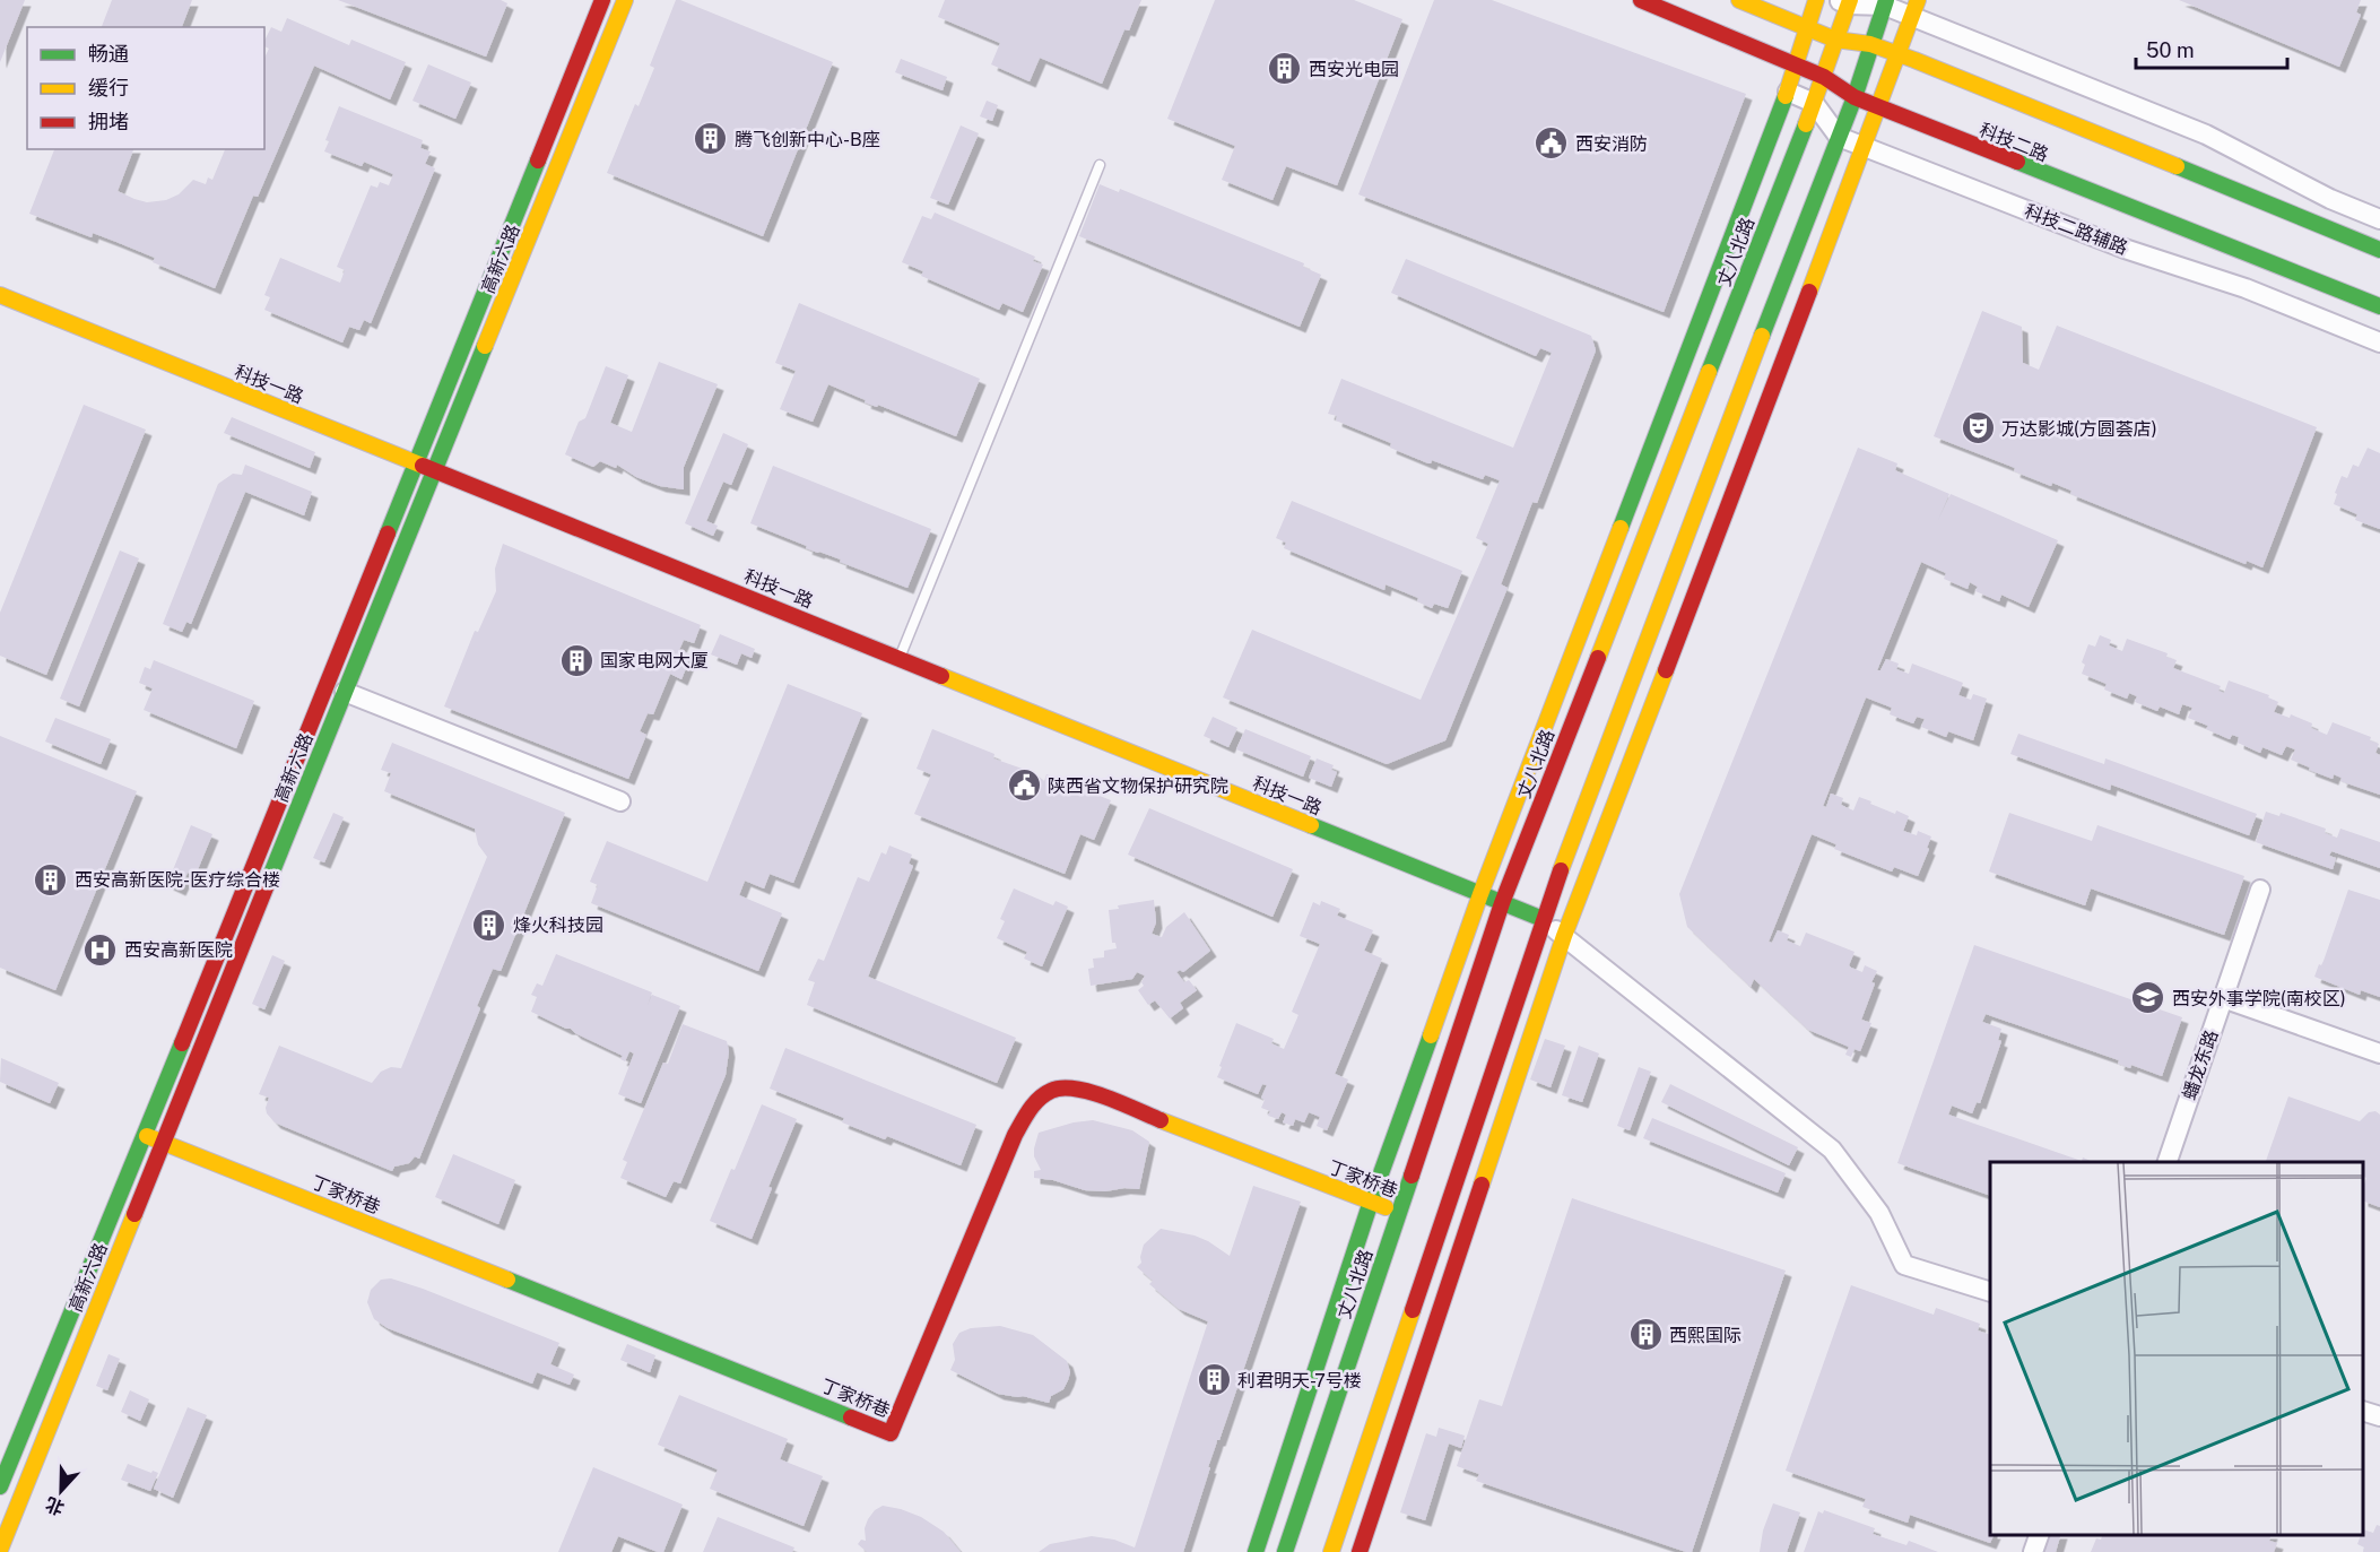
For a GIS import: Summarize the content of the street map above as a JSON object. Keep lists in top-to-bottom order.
{
  "streets": {
    "main road": [
      "科技二路",
      "丈八北路",
      "高新六路",
      "科技一路",
      "丁家桥巷"
    ],
    "street": ["科技二路辅路", "蟠龙东路"]
  },
  "crossings": [
    ["科技二路", "丈八北路"],
    ["丈八北路", "科技一路"],
    ["丈八北路", "丁家桥巷"],
    ["高新六路", "科技一路"],
    ["高新六路", "丁家桥巷"]
  ],
  "places": {
    "building": [
      "西安光电园",
      "腾飞创新中心-B座",
      "国家电网大厦",
      "西安高新医院-医疗综合楼",
      "烽火科技园",
      "西熙国际",
      "利君明天-7号楼"
    ],
    "public building": ["西安消防", "陕西省文物保护研究院"],
    "theatre": ["万达影城(方圆荟店)"],
    "hospital": ["西安高新医院"],
    "school or university": ["西安外事学院(南校区)"]
  },
  "legend": ["畅通", "缓行", "拥堵"],
  "scale_bar": "50 m",
  "north": "bottom"
}
